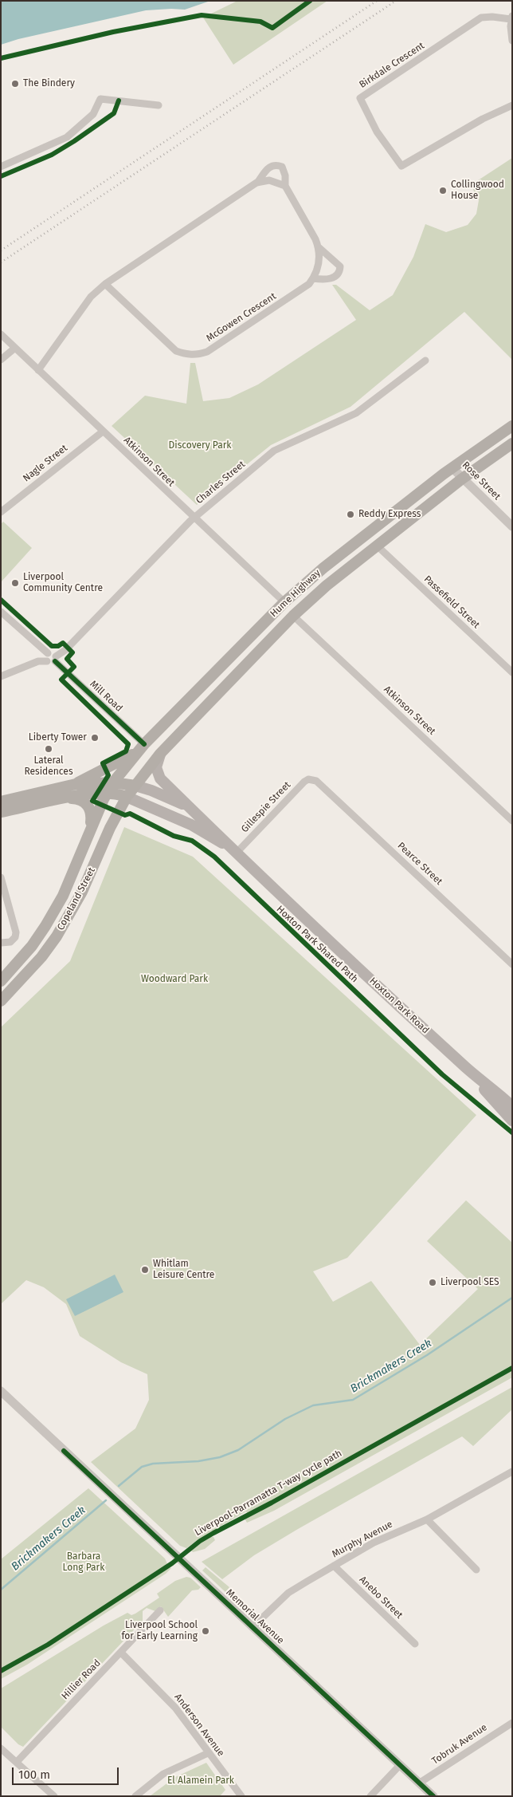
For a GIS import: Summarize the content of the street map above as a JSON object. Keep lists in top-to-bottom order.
{
  "streets": {
    "highway": ["Hume Highway", "Copeland Street"],
    "main road": ["Hoxton Park Road"],
    "street": [
      "Birkdale Crescent",
      "McGowen Crescent",
      "Atkinson Street",
      "Nagle Street",
      "Rose Street",
      "Charles Street",
      "Passefield Street",
      "Mill Road",
      "Gillespie Street",
      "Pearce Street",
      "Murphy Avenue",
      "Anebo Street",
      "Memorial Avenue",
      "Hillier Road",
      "Anderson Avenue",
      "Tobruk Avenue"
    ],
    "cycle path": ["Hoxton Park Shared Path", "Liverpool-Parramatta T-way cycle path"]
  },
  "crossings": [
    ["Atkinson Street", "Nagle Street"],
    ["Atkinson Street", "Charles Street"],
    ["Atkinson Street", "Hume Highway"],
    ["Rose Street", "Hume Highway"],
    ["Charles Street", "Mill Road"],
    ["Hume Highway", "Passefield Street"],
    ["Hume Highway", "Mill Road"],
    ["Hume Highway", "Copeland Street"],
    ["Hume Highway", "Hoxton Park Road"],
    ["Gillespie Street", "Pearce Street"],
    ["Gillespie Street", "Hoxton Park Road"],
    ["Copeland Street", "Hoxton Park Road"],
    ["Murphy Avenue", "Anebo Street"],
    ["Murphy Avenue", "Memorial Avenue"],
    ["Memorial Avenue", "Tobruk Avenue"],
    ["Hillier Road", "Anderson Avenue"]
  ],
  "water": ["Brickmakers Creek"],
  "parks": [
    "Discovery Park",
    "Woodward Park",
    "Barbara Long Park",
    "El Alamein Park"
  ],
  "places": [
    "The Bindery",
    "Collingwood House",
    "Reddy Express",
    "Liverpool Community Centre",
    "Liberty Tower",
    "Lateral Residences",
    "Whitlam Leisure Centre",
    "Liverpool SES",
    "Liverpool School for Early Learning"
  ],
  "scale_bar": "100 m"
}
